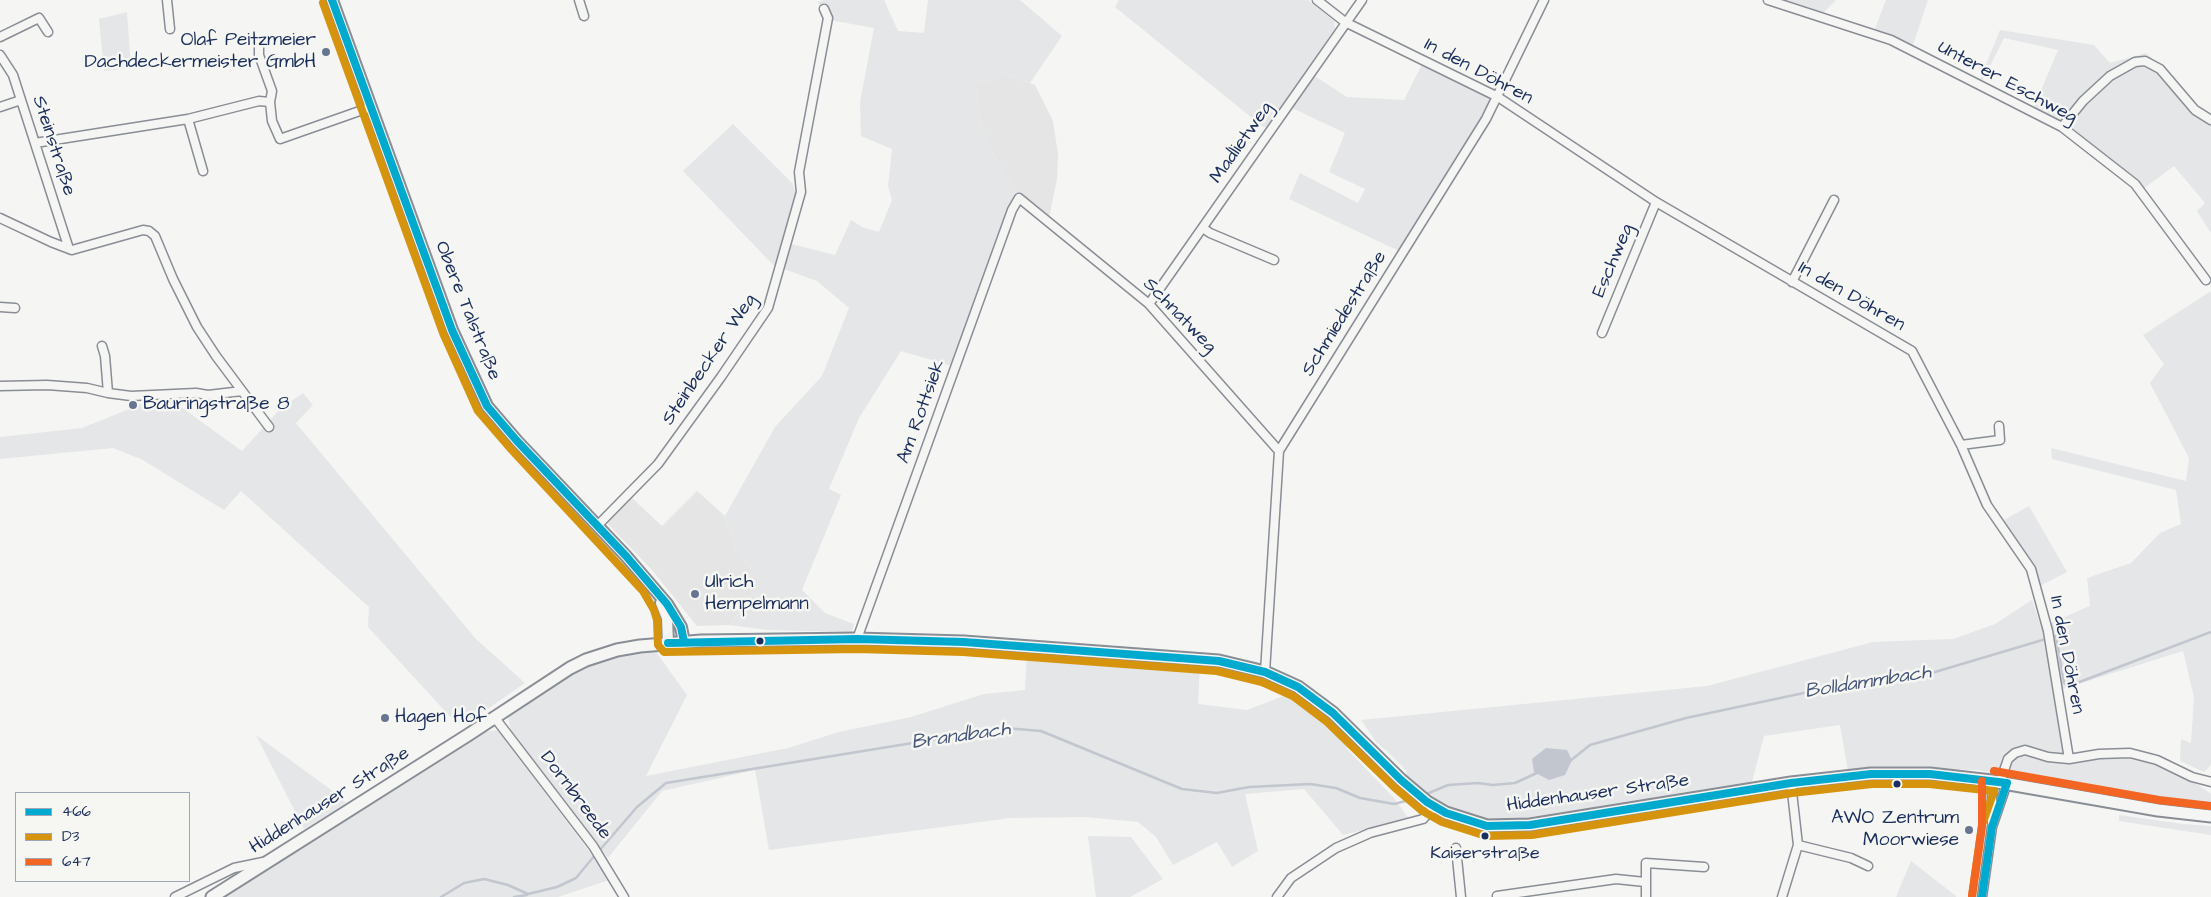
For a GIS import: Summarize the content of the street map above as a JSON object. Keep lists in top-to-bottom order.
{
  "streets": {
    "main road": ["Hiddenhauser Straße"],
    "street": [
      "In den Döhren",
      "Unterer Eschweg",
      "Madlietweg",
      "Steinstraße",
      "Eschweg",
      "Obere Talstraße",
      "Schmiedestraße",
      "Schnatweg",
      "Steinbecker Weg",
      "Am Rottsiek",
      "Dornbreede"
    ]
  },
  "crossings": [
    ["In den Döhren", "Madlietweg"],
    ["In den Döhren", "Eschweg"],
    ["In den Döhren", "Schmiedestraße"],
    ["Madlietweg", "Schnatweg"],
    ["Obere Talstraße", "Steinbecker Weg"],
    ["Obere Talstraße", "Hiddenhauser Straße"],
    ["Schmiedestraße", "Schnatweg"],
    ["Schmiedestraße", "Hiddenhauser Straße"],
    ["Schnatweg", "Am Rottsiek"],
    ["Am Rottsiek", "Hiddenhauser Straße"],
    ["Hiddenhauser Straße", "Dornbreede"]
  ],
  "water": ["Bolldammbach", "Brandbach"],
  "places": [
    "Olaf Peitzmeier Dachdeckermeister GmbH",
    "Bauringstraße 8",
    "Ulrich Hempelmann",
    "Hagen Hof",
    "AWO Zentrum Moorwiese",
    "Kaiserstraße"
  ],
  "lines": ["transit line 466", "transit line D3", "transit line 647"],
  "legend": ["466", "D3", "647"]
}
